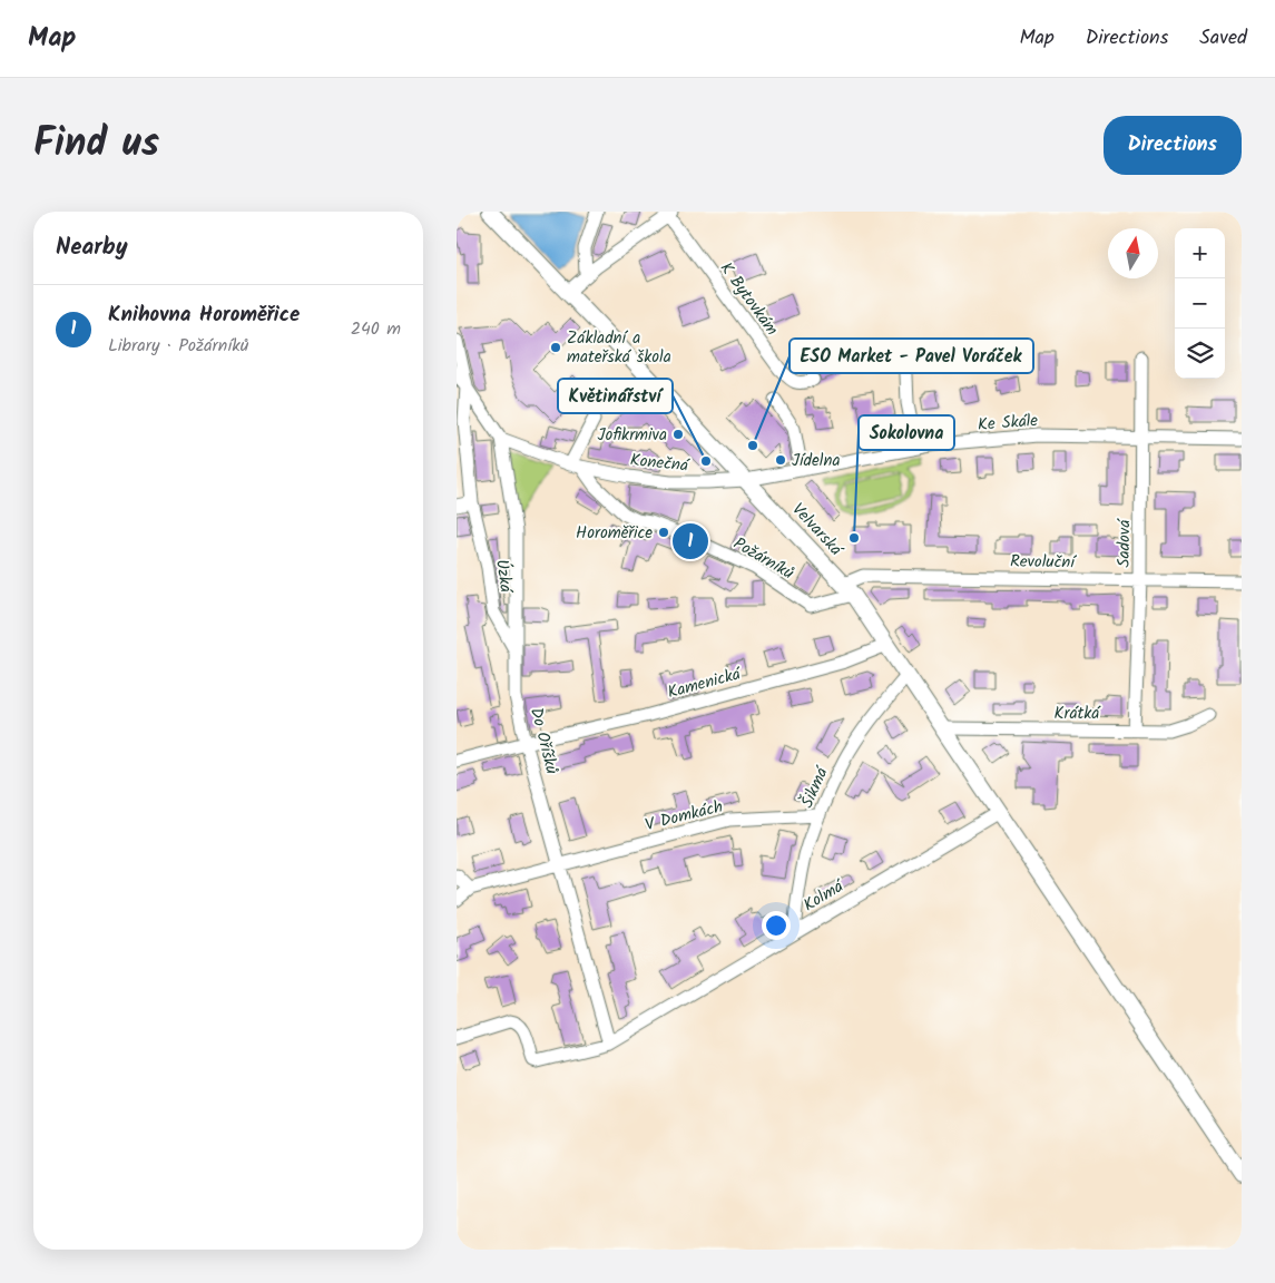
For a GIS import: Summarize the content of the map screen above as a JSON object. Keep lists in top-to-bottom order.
{
  "streets": {
    "main road": ["Velvarská"],
    "street": [
      "K Bytovkám",
      "Ke Skále",
      "Konečná",
      "Sadová",
      "Požárníků",
      "Revoluční",
      "Úzká",
      "Kamenická",
      "Krátká",
      "Do Oříšků",
      "Šikmá",
      "V Domkách",
      "Kolmá"
    ]
  },
  "crossings": [
    ["Ke Skále", "Konečná"],
    ["Ke Skále", "Velvarská"],
    ["Ke Skále", "Sadová"],
    ["Konečná", "Velvarská"],
    ["Konečná", "Požárníků"],
    ["Konečná", "Do Oříšků"],
    ["Velvarská", "Požárníků"],
    ["Velvarská", "Revoluční"],
    ["Velvarská", "Kamenická"],
    ["Velvarská", "Krátká"],
    ["Velvarská", "Šikmá"],
    ["Velvarská", "Kolmá"],
    ["Sadová", "Revoluční"],
    ["Sadová", "Krátká"],
    ["Požárníků", "Revoluční"],
    ["Úzká", "Do Oříšků"],
    ["Kamenická", "Do Oříšků"],
    ["Do Oříšků", "V Domkách"],
    ["Do Oříšků", "Kolmá"],
    ["Šikmá", "V Domkách"],
    ["Šikmá", "Kolmá"]
  ],
  "places": [
    "Základní a mateřská škola",
    "Jofikrmiva",
    "ESO Market - Pavel Voráček",
    "Jídelna",
    "Květinářství",
    "Horoměřice",
    "Sokolovna"
  ],
  "north": "top",
  "page": {
    "header": "Map",
    "nav": ["Map", "Directions", "Saved"],
    "title": "Find us",
    "buttons": "Directions",
    "heading": "Nearby",
    "map_buttons": ["+", "−"],
    "list": [
      {
        "mark": "1",
        "name": "Knihovna Horoměřice",
        "note": "Library · Požárníků",
        "value": "240 m"
      }
    ],
    "pins": "1"
  }
}
